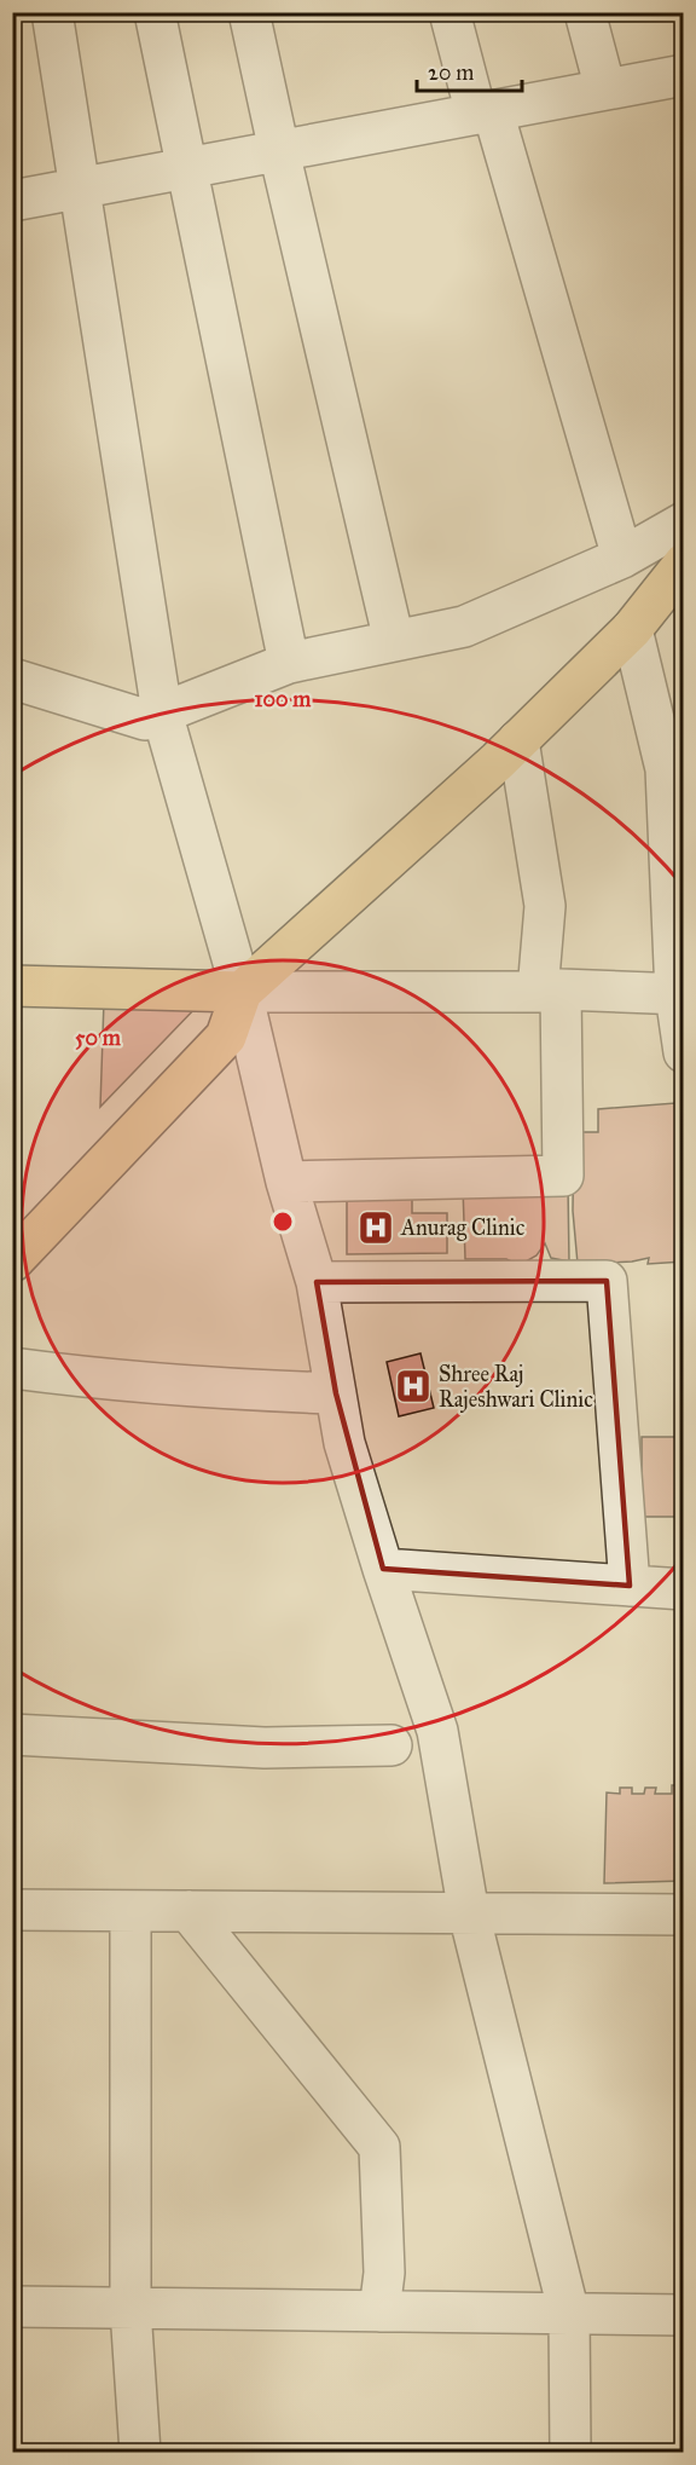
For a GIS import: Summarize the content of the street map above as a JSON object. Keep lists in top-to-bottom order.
{
  "places": {
    "hospital": ["Anurag Clinic", "Shree Raj Rajeshwari Clinic"]
  },
  "scale_bar": "20 m",
  "rings": ["100 m", "50 m"]
}
